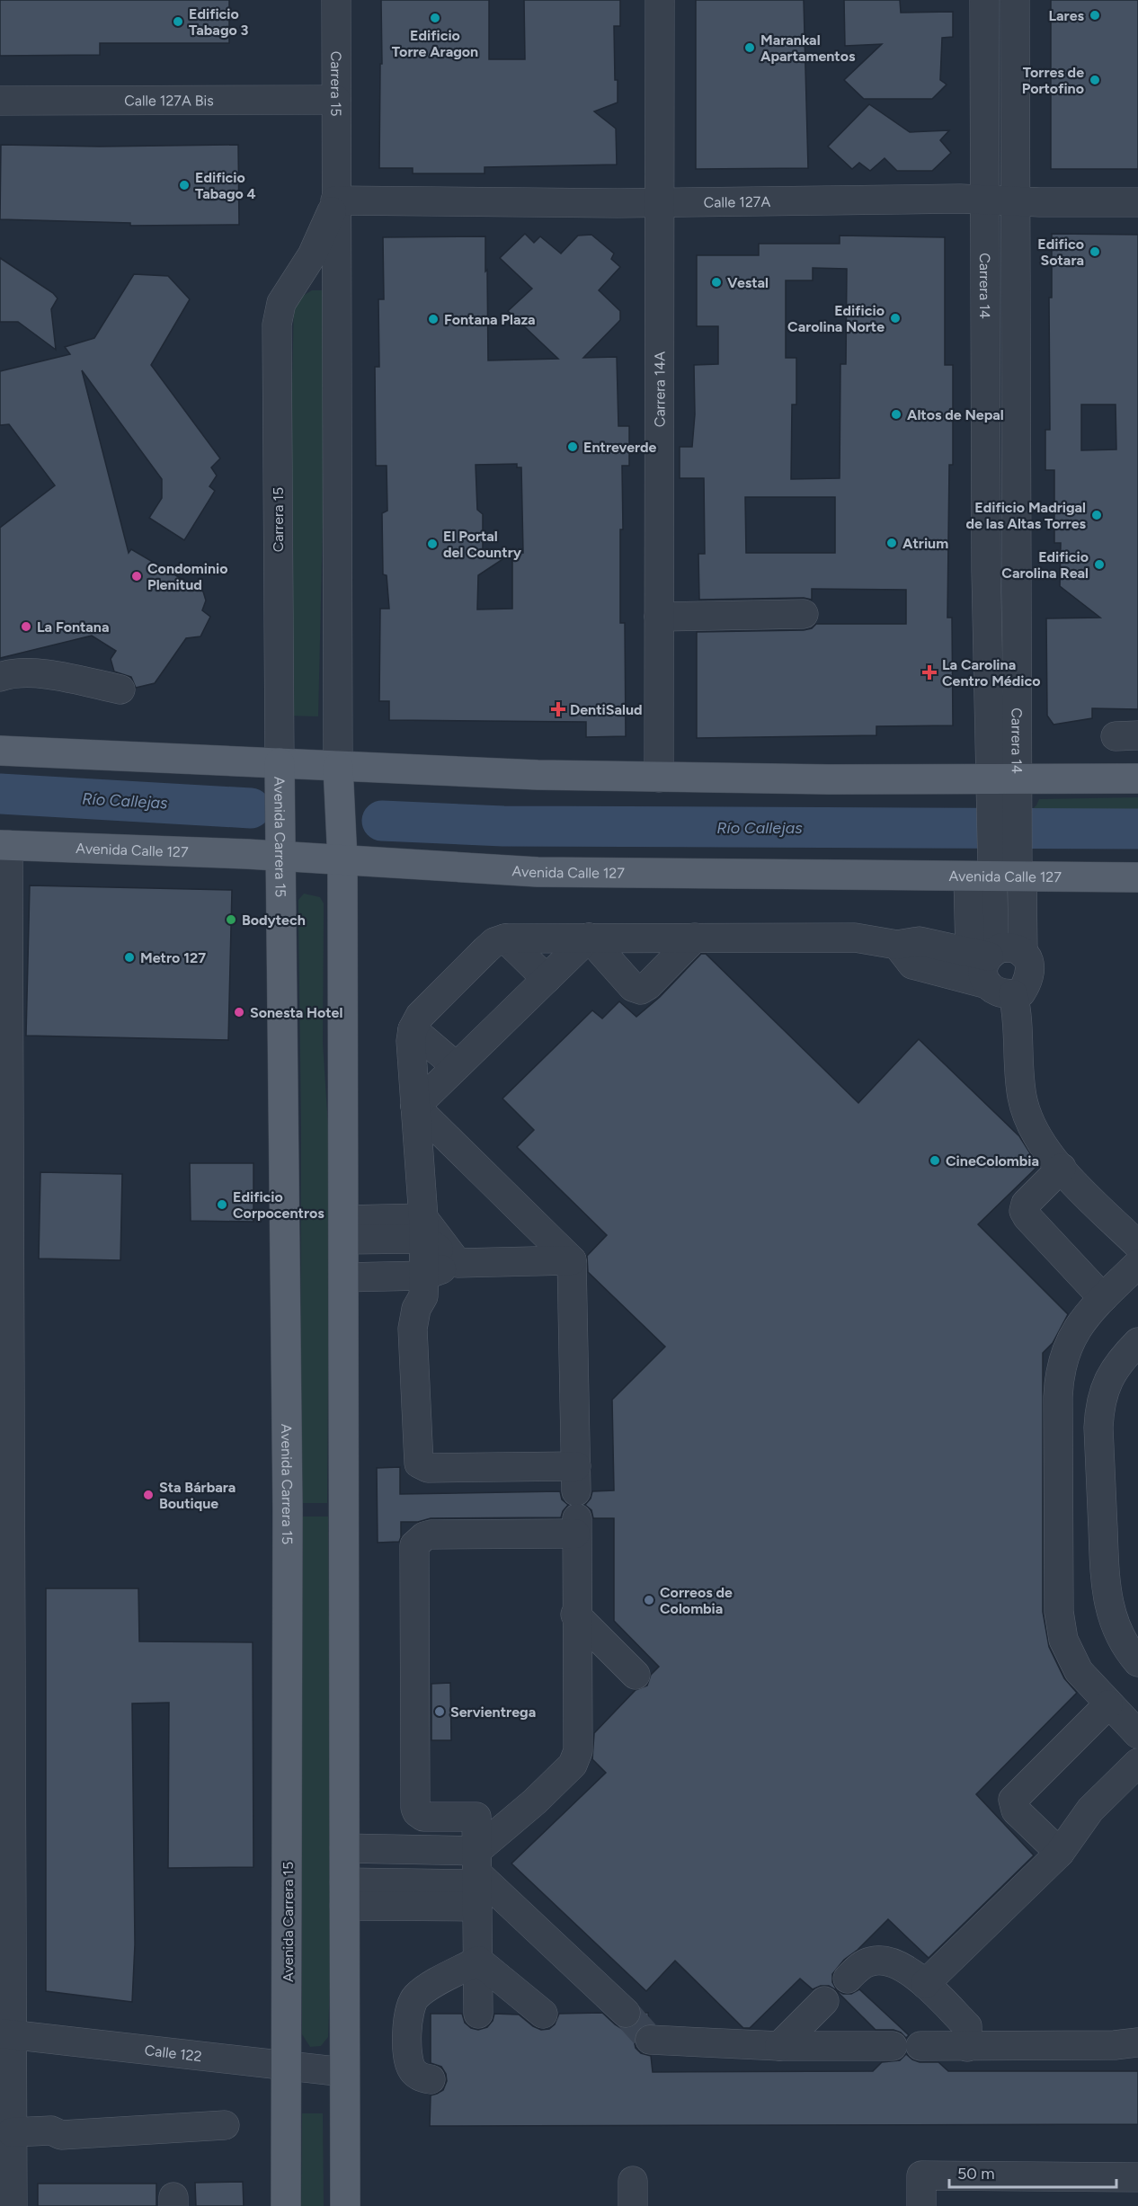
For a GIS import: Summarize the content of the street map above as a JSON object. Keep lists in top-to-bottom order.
{
  "streets": {
    "main road": ["Avenida Carrera 15", "Avenida Calle 127"],
    "street": [
      "Carrera 15",
      "Calle 127A Bis",
      "Calle 127A",
      "Carrera 14",
      "Carrera 14A",
      "Calle 122"
    ]
  },
  "crossings": [
    ["Carrera 15", "Calle 127A Bis"],
    ["Carrera 15", "Calle 127A"],
    ["Carrera 15", "Avenida Carrera 15"],
    ["Calle 127A", "Carrera 14"],
    ["Calle 127A", "Carrera 14A"],
    ["Carrera 14", "Avenida Calle 127"],
    ["Avenida Carrera 15", "Avenida Calle 127"],
    ["Avenida Carrera 15", "Calle 122"]
  ],
  "water": ["Río Callejas"],
  "places": {
    "other": [
      "Lares",
      "Edificio Torre Aragon",
      "Edificio Tabago 3",
      "Marankal Apartamentos",
      "Torres de Portofino",
      "Edificio Tabago 4",
      "Edifico Sotara",
      "Vestal",
      "Edificio Carolina Norte",
      "Fontana Plaza",
      "Altos de Nepal",
      "Entreverde",
      "Edificio Madrigal de las Altas Torres",
      "Atrium",
      "El Portal del Country",
      "Edificio Carolina Real",
      "Condominio Plenitud",
      "La Fontana",
      "Bodytech",
      "Metro 127",
      "Sonesta Hotel",
      "CineColombia",
      "Edificio Corpocentros",
      "Sta Bárbara Boutique",
      "Correos de Colombia",
      "Servientrega"
    ],
    "health": ["La Carolina Centro Médico", "DentiSalud"]
  },
  "scale_bar": "50 m"
}
